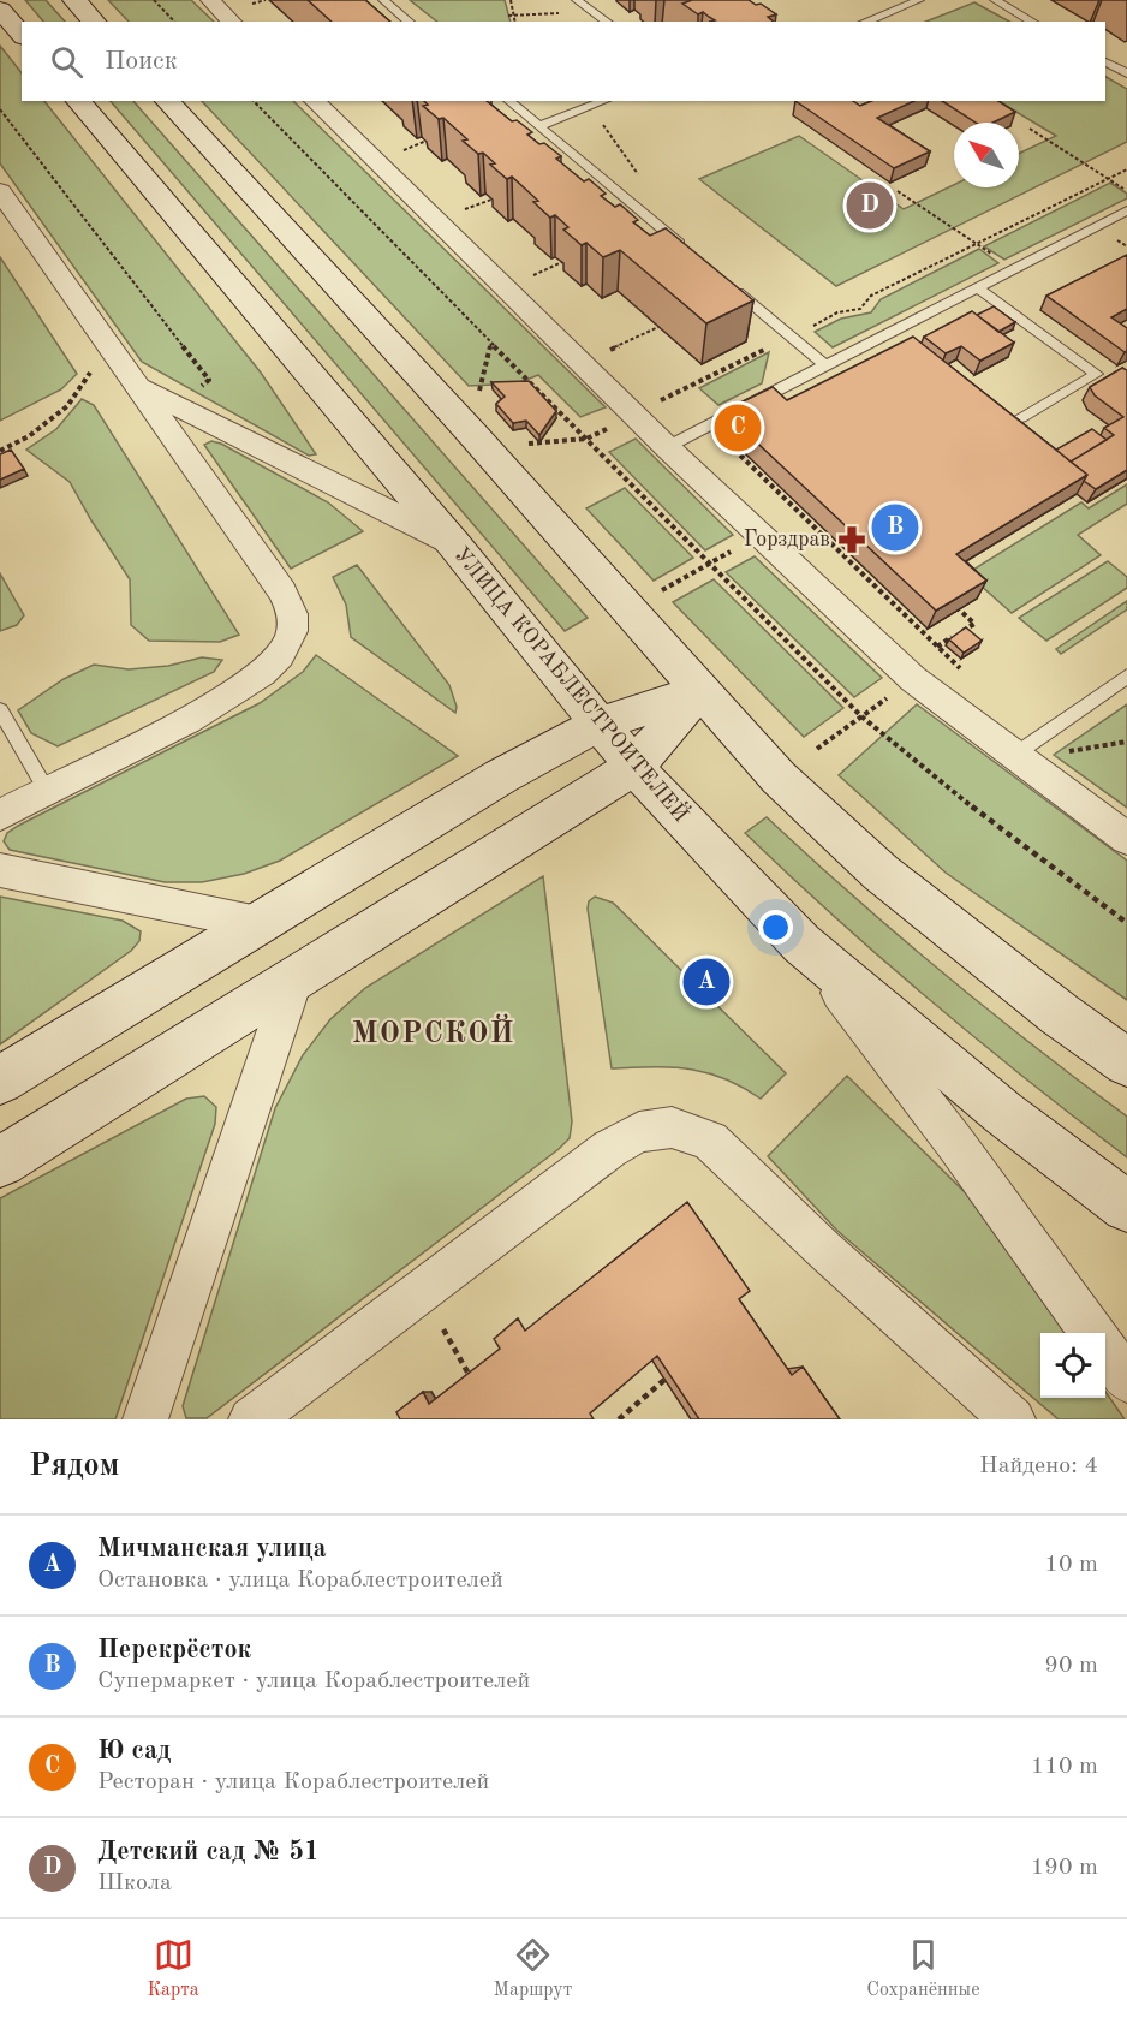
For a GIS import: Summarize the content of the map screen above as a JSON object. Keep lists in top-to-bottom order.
{
  "streets": {
    "main road": ["УЛИЦА КОРАБЛЕСТРОИТЕЛЕЙ"]
  },
  "districts": ["МОРСКОЙ"],
  "places": {
    "pharmacy": ["Горздрав"]
  },
  "north": "top left",
  "page": {
    "search": "Поиск",
    "pins": [
      "D",
      "C",
      "B",
      "A"
    ],
    "heading": ["Рядом", "Найдено: 4"],
    "list": [
      {
        "mark": "A",
        "name": "Мичманская улица",
        "note": "Остановка · улица Кораблестроителей",
        "value": "10 m"
      },
      {
        "mark": "B",
        "name": "Перекрёсток",
        "note": "Супермаркет · улица Кораблестроителей",
        "value": "90 m"
      },
      {
        "mark": "C",
        "name": "Ю сад",
        "note": "Ресторан · улица Кораблестроителей",
        "value": "110 m"
      },
      {
        "mark": "D",
        "name": "Детский сад № 51",
        "note": "Школа",
        "value": "190 m"
      }
    ],
    "nav": ["Карта", "Маршрут", "Сохранённые"]
  }
}
